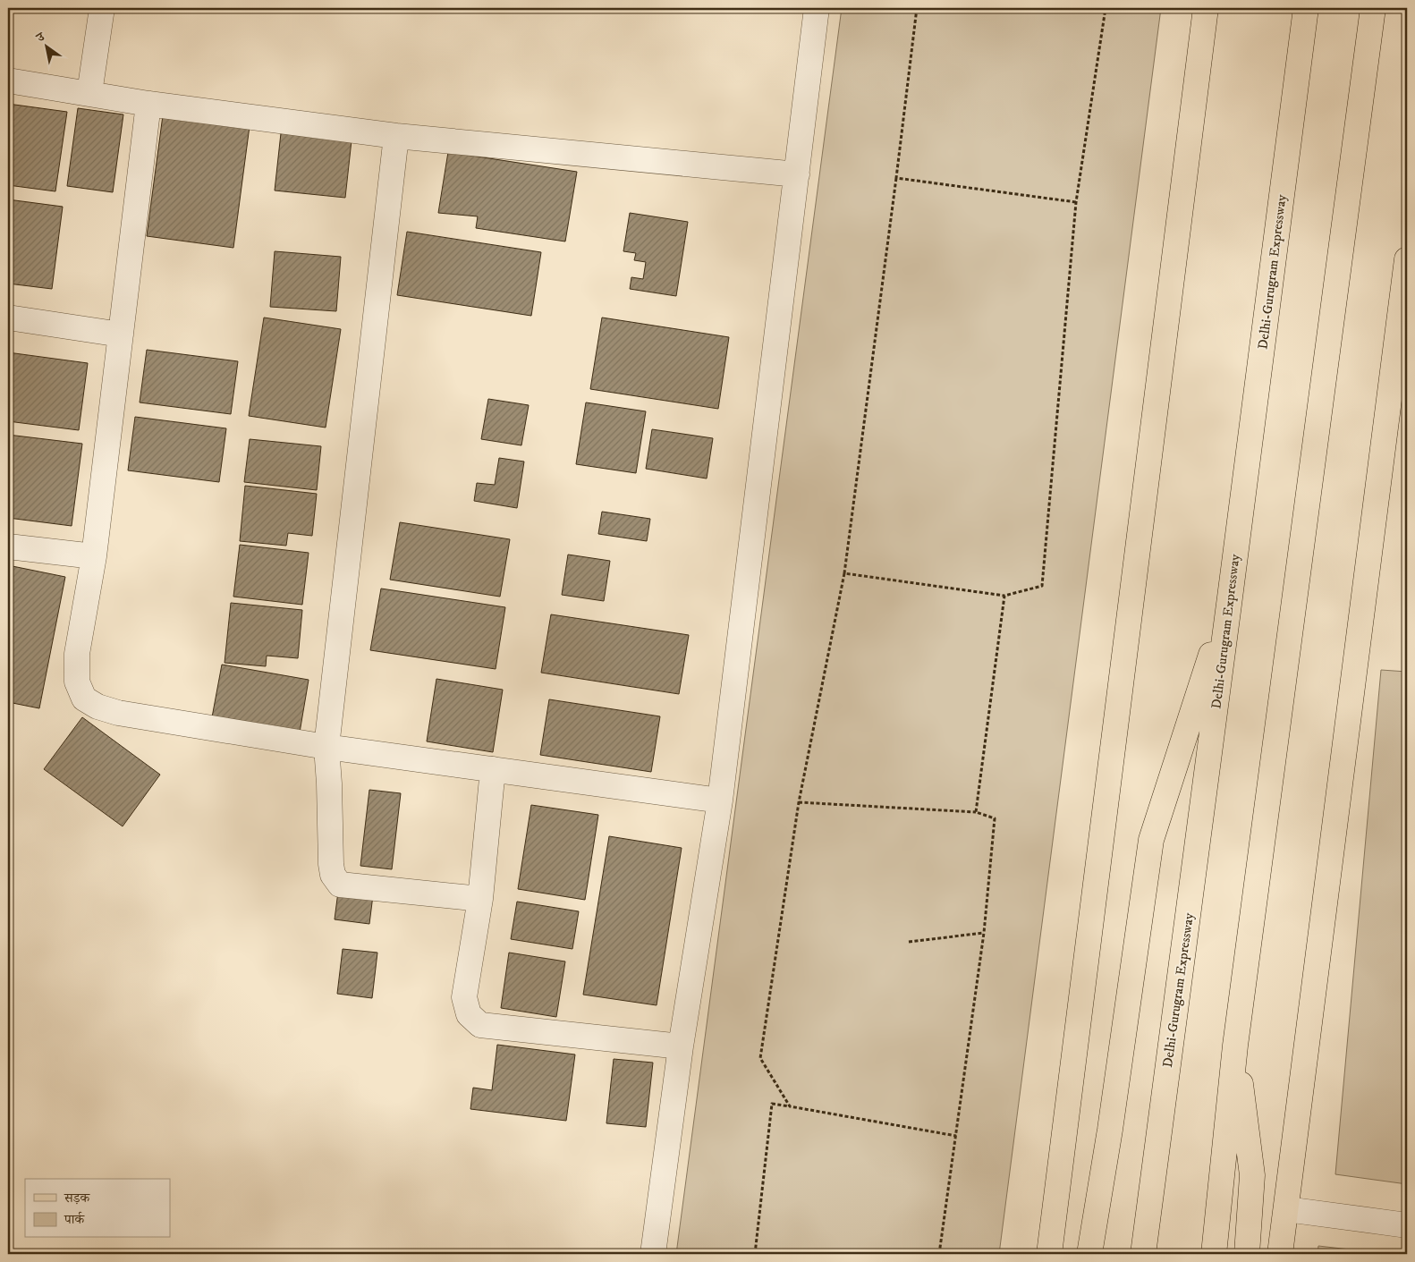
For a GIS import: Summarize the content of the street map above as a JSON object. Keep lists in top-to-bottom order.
{
  "streets": {
    "main road": ["Delhi-Gurugram Expressway"]
  },
  "legend": ["सड़क", "पार्क"],
  "north": "top left"
}
